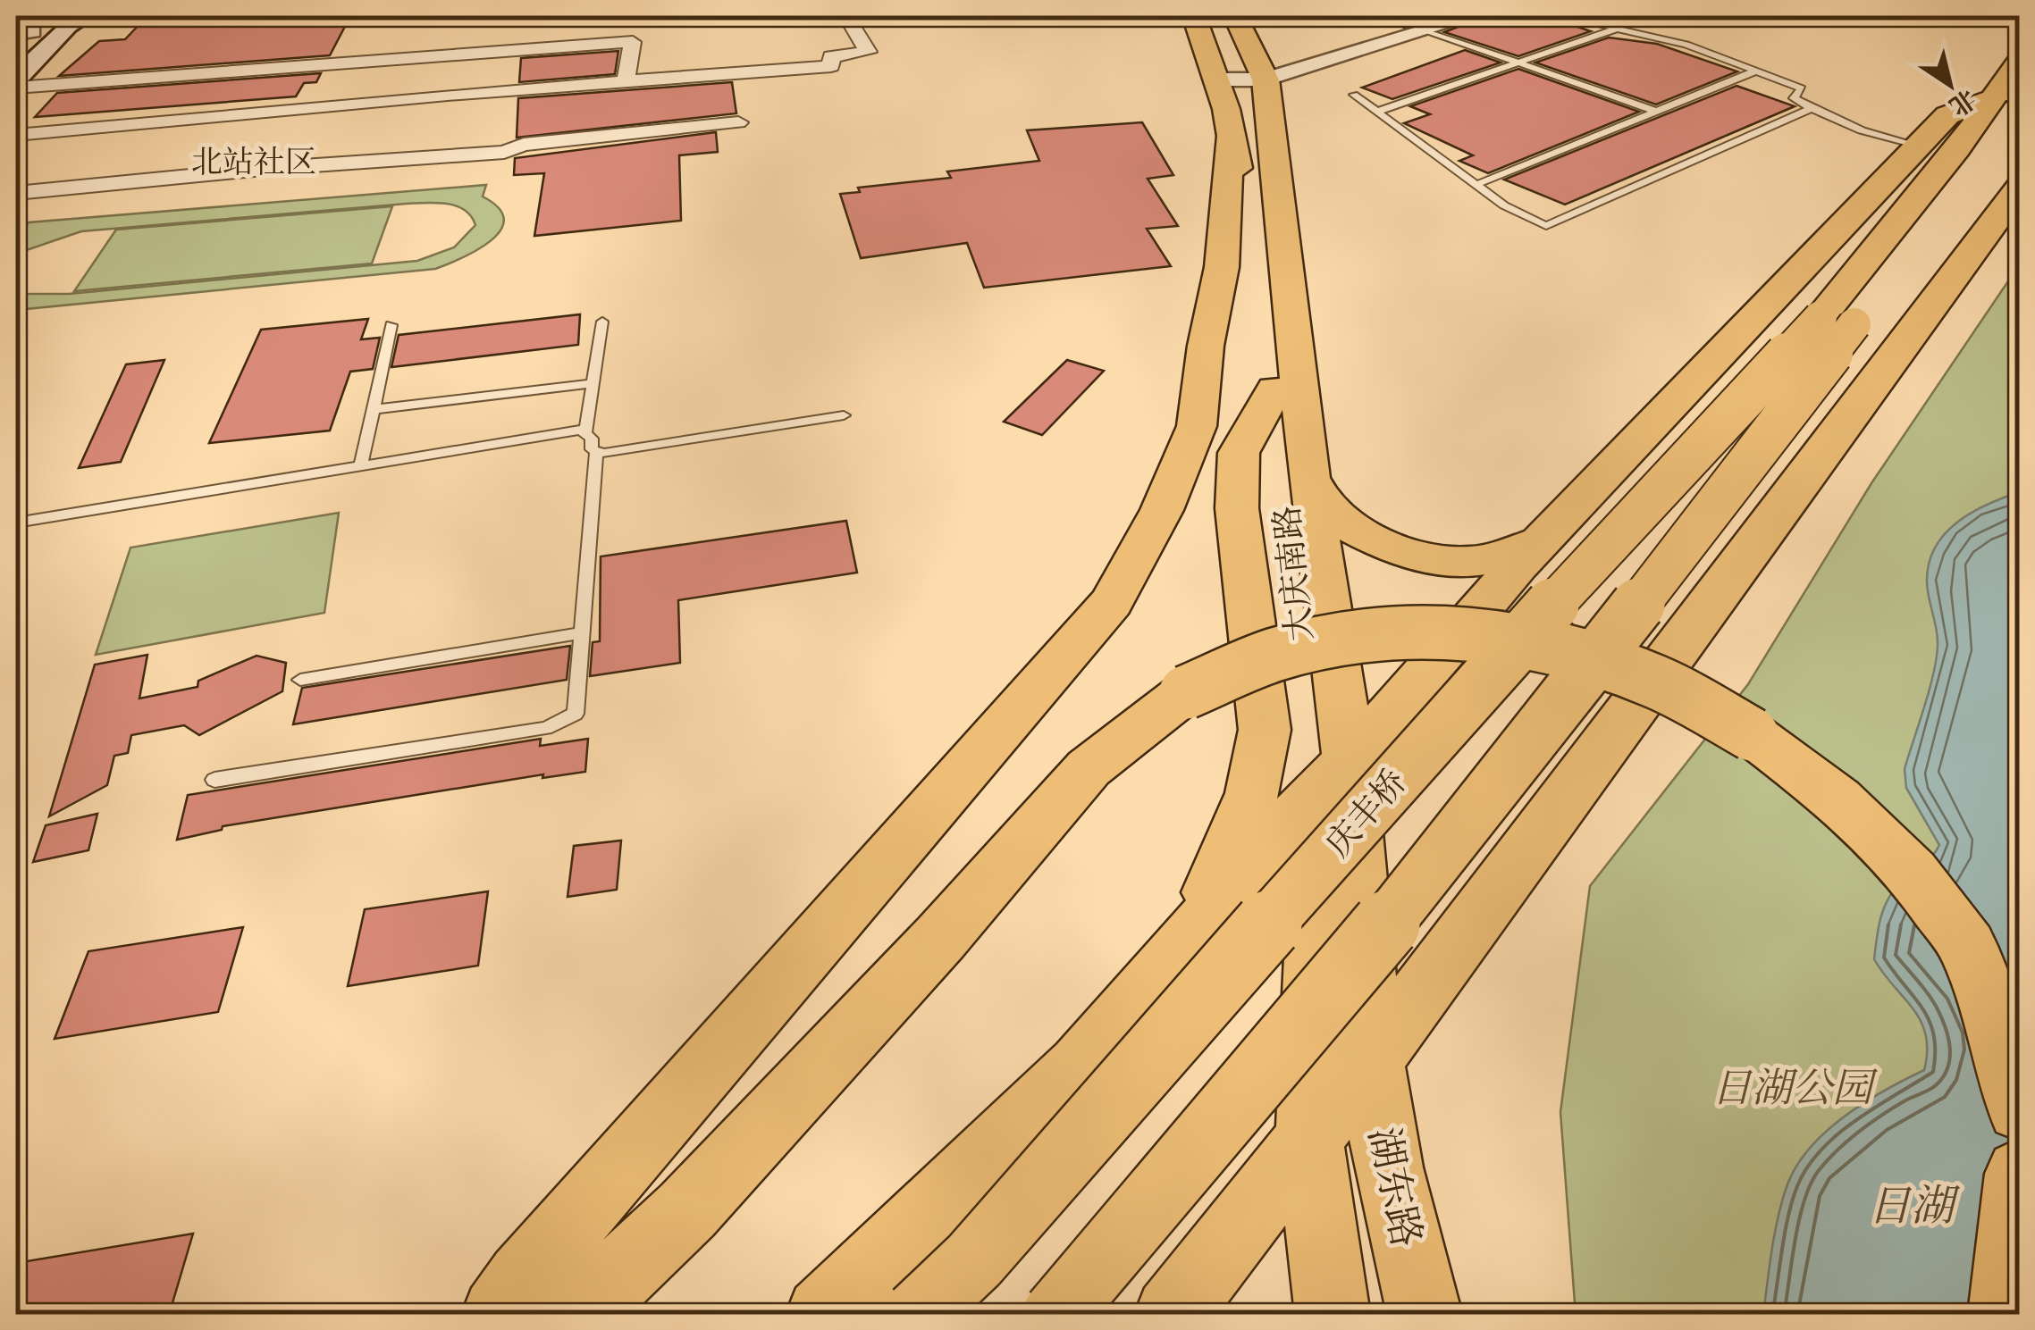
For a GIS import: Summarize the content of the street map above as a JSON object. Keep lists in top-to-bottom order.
{
  "streets": {
    "main road": ["大庆南路", "庆丰桥", "湖东路"]
  },
  "crossings": [
    ["大庆南路", "湖东路"]
  ],
  "districts": ["北站社区"],
  "water": ["日湖"],
  "parks": ["日湖公园"],
  "north": "bottom right"
}
